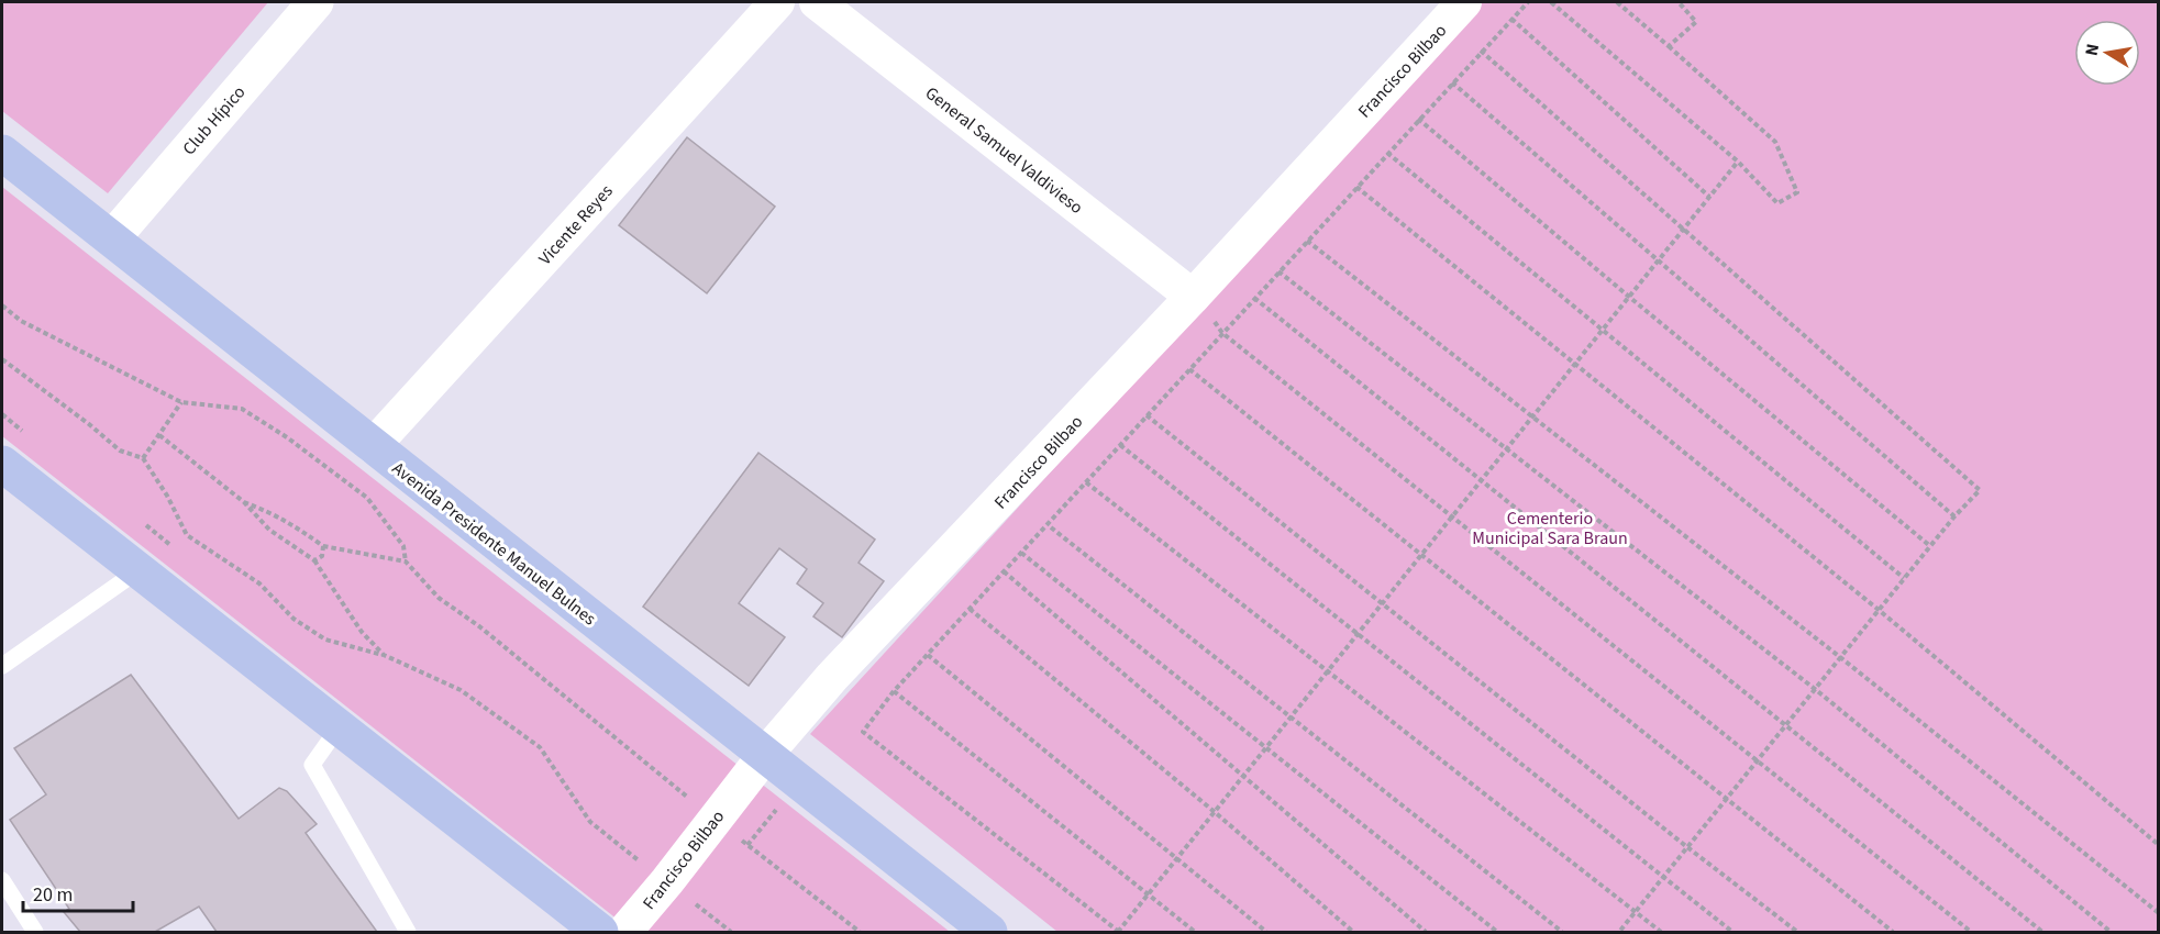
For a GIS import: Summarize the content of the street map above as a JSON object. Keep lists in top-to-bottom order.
{
  "streets": {
    "main road": ["Avenida Presidente Manuel Bulnes"],
    "street": [
      "Francisco Bilbao",
      "Club Hípico",
      "General Samuel Valdivieso",
      "Vicente Reyes"
    ]
  },
  "crossings": [
    ["Francisco Bilbao", "General Samuel Valdivieso"],
    ["Francisco Bilbao", "Avenida Presidente Manuel Bulnes"],
    ["Club Hípico", "Avenida Presidente Manuel Bulnes"],
    ["Vicente Reyes", "Avenida Presidente Manuel Bulnes"]
  ],
  "parks": ["Cementerio Municipal Sara Braun"],
  "scale_bar": "20 m",
  "north": "left"
}
